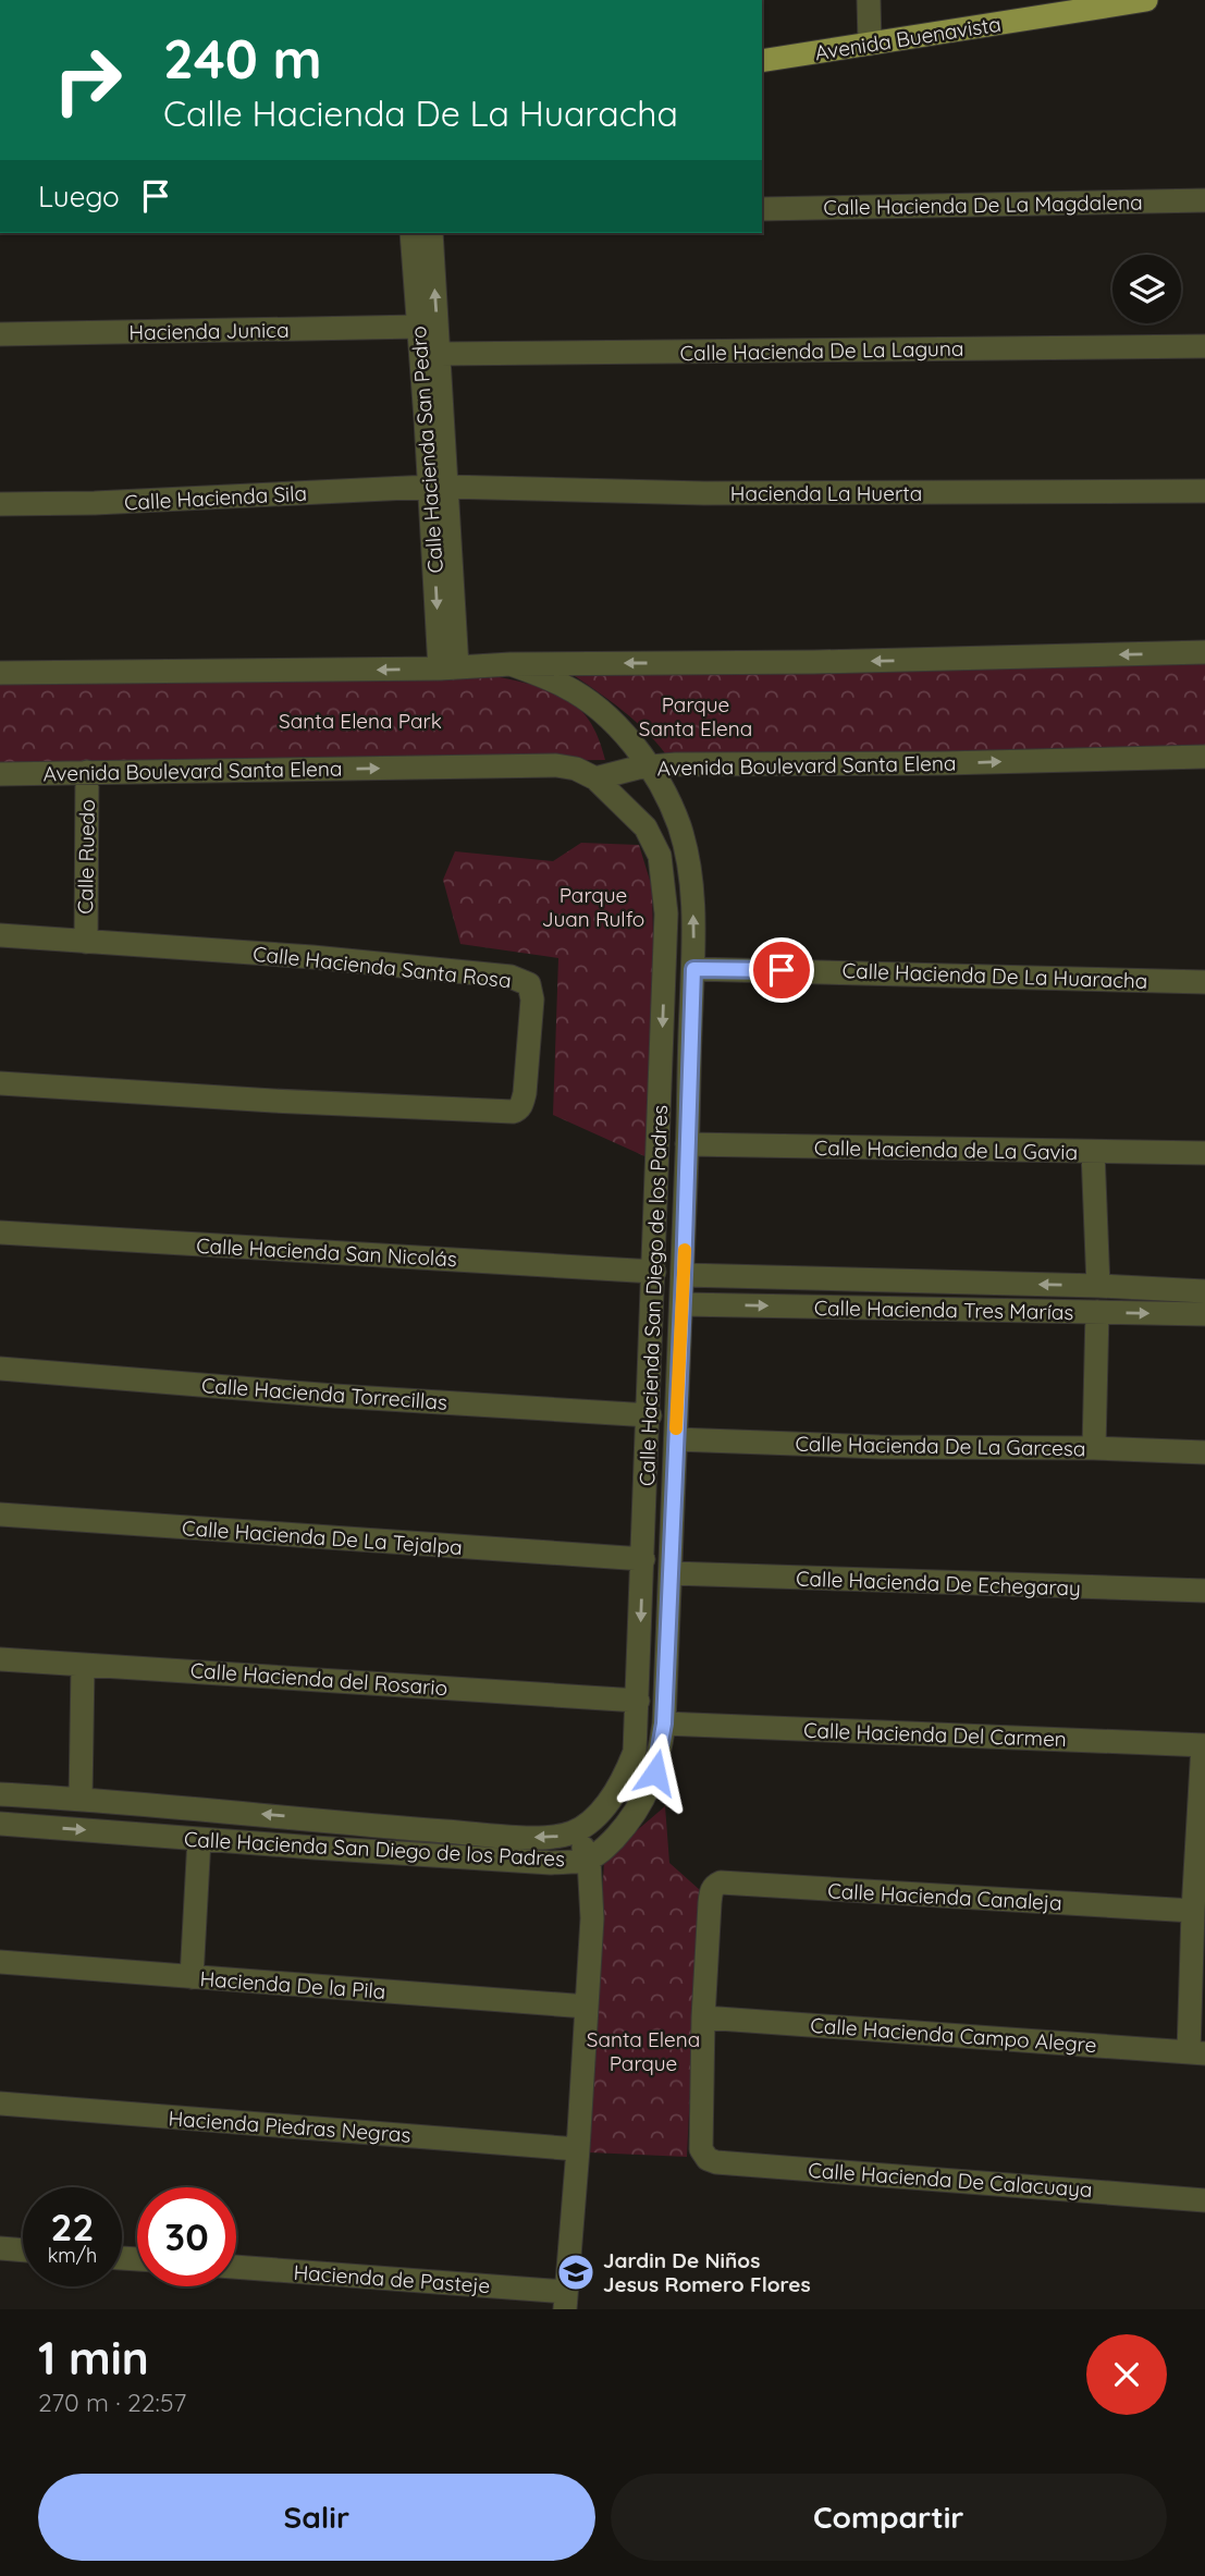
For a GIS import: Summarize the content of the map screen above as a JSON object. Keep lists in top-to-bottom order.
{
  "streets": {
    "main road": ["Avenida Buenavista"],
    "street": [
      "Calle Hacienda De La Magdalena",
      "Hacienda Junica",
      "Calle Hacienda De La Laguna",
      "Calle Hacienda San Pedro",
      "Hacienda La Huerta",
      "Calle Hacienda Sila",
      "Avenida Boulevard Santa Elena",
      "Calle Ruedo",
      "Calle Hacienda Santa Rosa",
      "Calle Hacienda De La Huaracha",
      "Calle Hacienda de La Gavia",
      "Calle Hacienda San Nicolás",
      "Calle Hacienda San Diego de los Padres",
      "Calle Hacienda Tres Marías",
      "Calle Hacienda Torrecillas",
      "Calle Hacienda De La Garcesa",
      "Calle Hacienda De La Tejalpa",
      "Calle Hacienda De Echegaray",
      "Calle Hacienda del Rosario",
      "Calle Hacienda Del Carmen",
      "Calle Hacienda Canaleja",
      "Hacienda De la Pila",
      "Calle Hacienda Campo Alegre",
      "Hacienda Piedras Negras",
      "Calle Hacienda De Calacuaya",
      "Hacienda de Pasteje"
    ]
  },
  "crossings": [
    ["Hacienda Junica", "Calle Hacienda San Pedro"],
    ["Calle Hacienda De La Laguna", "Calle Hacienda San Pedro"],
    ["Calle Hacienda San Pedro", "Hacienda La Huerta"],
    ["Calle Hacienda San Pedro", "Calle Hacienda Sila"],
    ["Hacienda La Huerta", "Calle Hacienda Sila"],
    ["Avenida Boulevard Santa Elena", "Calle Ruedo"],
    ["Avenida Boulevard Santa Elena", "Calle Hacienda San Diego de los Padres"],
    ["Calle Ruedo", "Calle Hacienda Santa Rosa"],
    ["Calle Hacienda De La Huaracha", "Calle Hacienda San Diego de los Padres"],
    ["Calle Hacienda de La Gavia", "Calle Hacienda San Diego de los Padres"],
    ["Calle Hacienda San Nicolás", "Calle Hacienda San Diego de los Padres"],
    ["Calle Hacienda San Diego de los Padres", "Calle Hacienda Tres Marías"],
    ["Calle Hacienda San Diego de los Padres", "Calle Hacienda Torrecillas"],
    ["Calle Hacienda San Diego de los Padres", "Calle Hacienda De La Garcesa"],
    ["Calle Hacienda San Diego de los Padres", "Calle Hacienda De La Tejalpa"],
    ["Calle Hacienda San Diego de los Padres", "Calle Hacienda De Echegaray"],
    ["Calle Hacienda San Diego de los Padres", "Calle Hacienda del Rosario"],
    ["Calle Hacienda San Diego de los Padres", "Calle Hacienda Del Carmen"],
    ["Calle Hacienda Canaleja", "Calle Hacienda Campo Alegre"],
    ["Calle Hacienda Canaleja", "Calle Hacienda De Calacuaya"],
    ["Calle Hacienda Campo Alegre", "Calle Hacienda De Calacuaya"]
  ],
  "parks": [
    "Parque Santa Elena",
    "Santa Elena Park",
    "Parque Juan Rulfo",
    "Santa Elena Parque"
  ],
  "places": {
    "school or university": ["Jardin De Niños Jesus Romero Flores"]
  },
  "page": {
    "turn": ["240 m", "Calle Hacienda De La Huaracha"],
    "then": "Luego",
    "speed": "22 km/h",
    "limit": "30",
    "heading": ["1 min", "270 m · 22:57"],
    "buttons": ["Salir", "Compartir"]
  }
}
